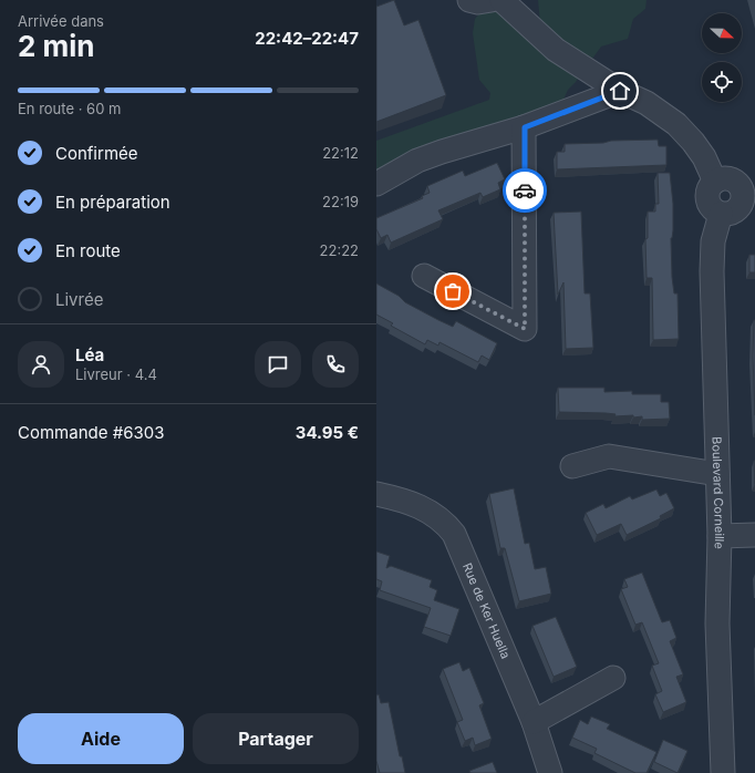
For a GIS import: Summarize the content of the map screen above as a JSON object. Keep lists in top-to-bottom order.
{
  "streets": {
    "street": ["Boulevard Corneille", "Rue de Ker Huella"]
  },
  "north": "right",
  "page": {
    "heading": ["2 min", "Arrivée dans", "22:42–22:47"],
    "panel": [
      "Léa",
      "Livreur · 4.4",
      "Commande #6303",
      "34.95 €"
    ],
    "bar": "En route · 60 m",
    "list": [
      ["Confirmée", "22:12"],
      ["En préparation", "22:19"],
      ["En route", "22:22"],
      "Livrée"
    ],
    "buttons": ["Aide", "Partager"]
  }
}
